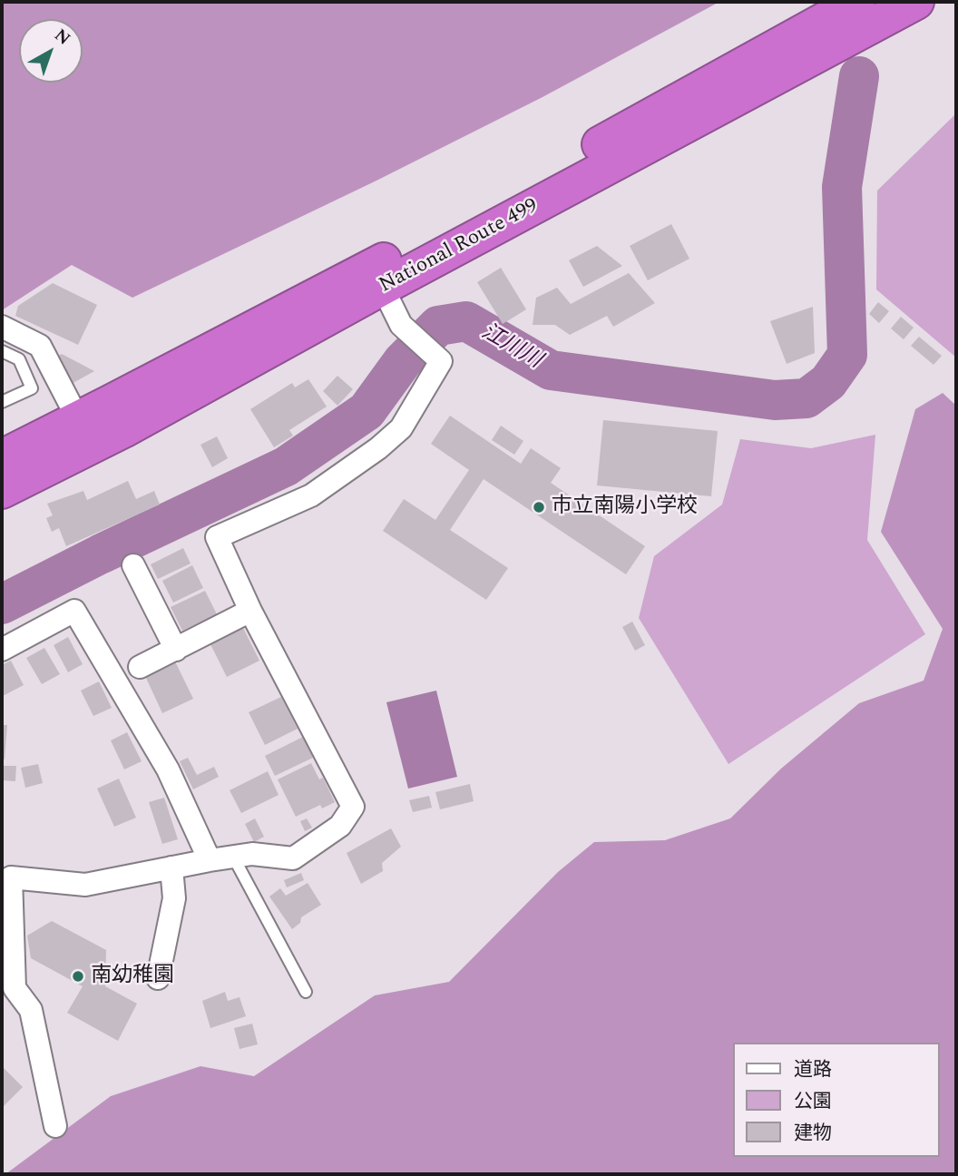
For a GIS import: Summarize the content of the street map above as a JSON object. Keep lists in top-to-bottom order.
{
  "streets": {
    "highway": ["National Route 499"]
  },
  "water": ["江川川"],
  "places": ["市立南陽小学校", "南幼稚園"],
  "legend": ["道路", "公園", "建物"],
  "north": "top right"
}
